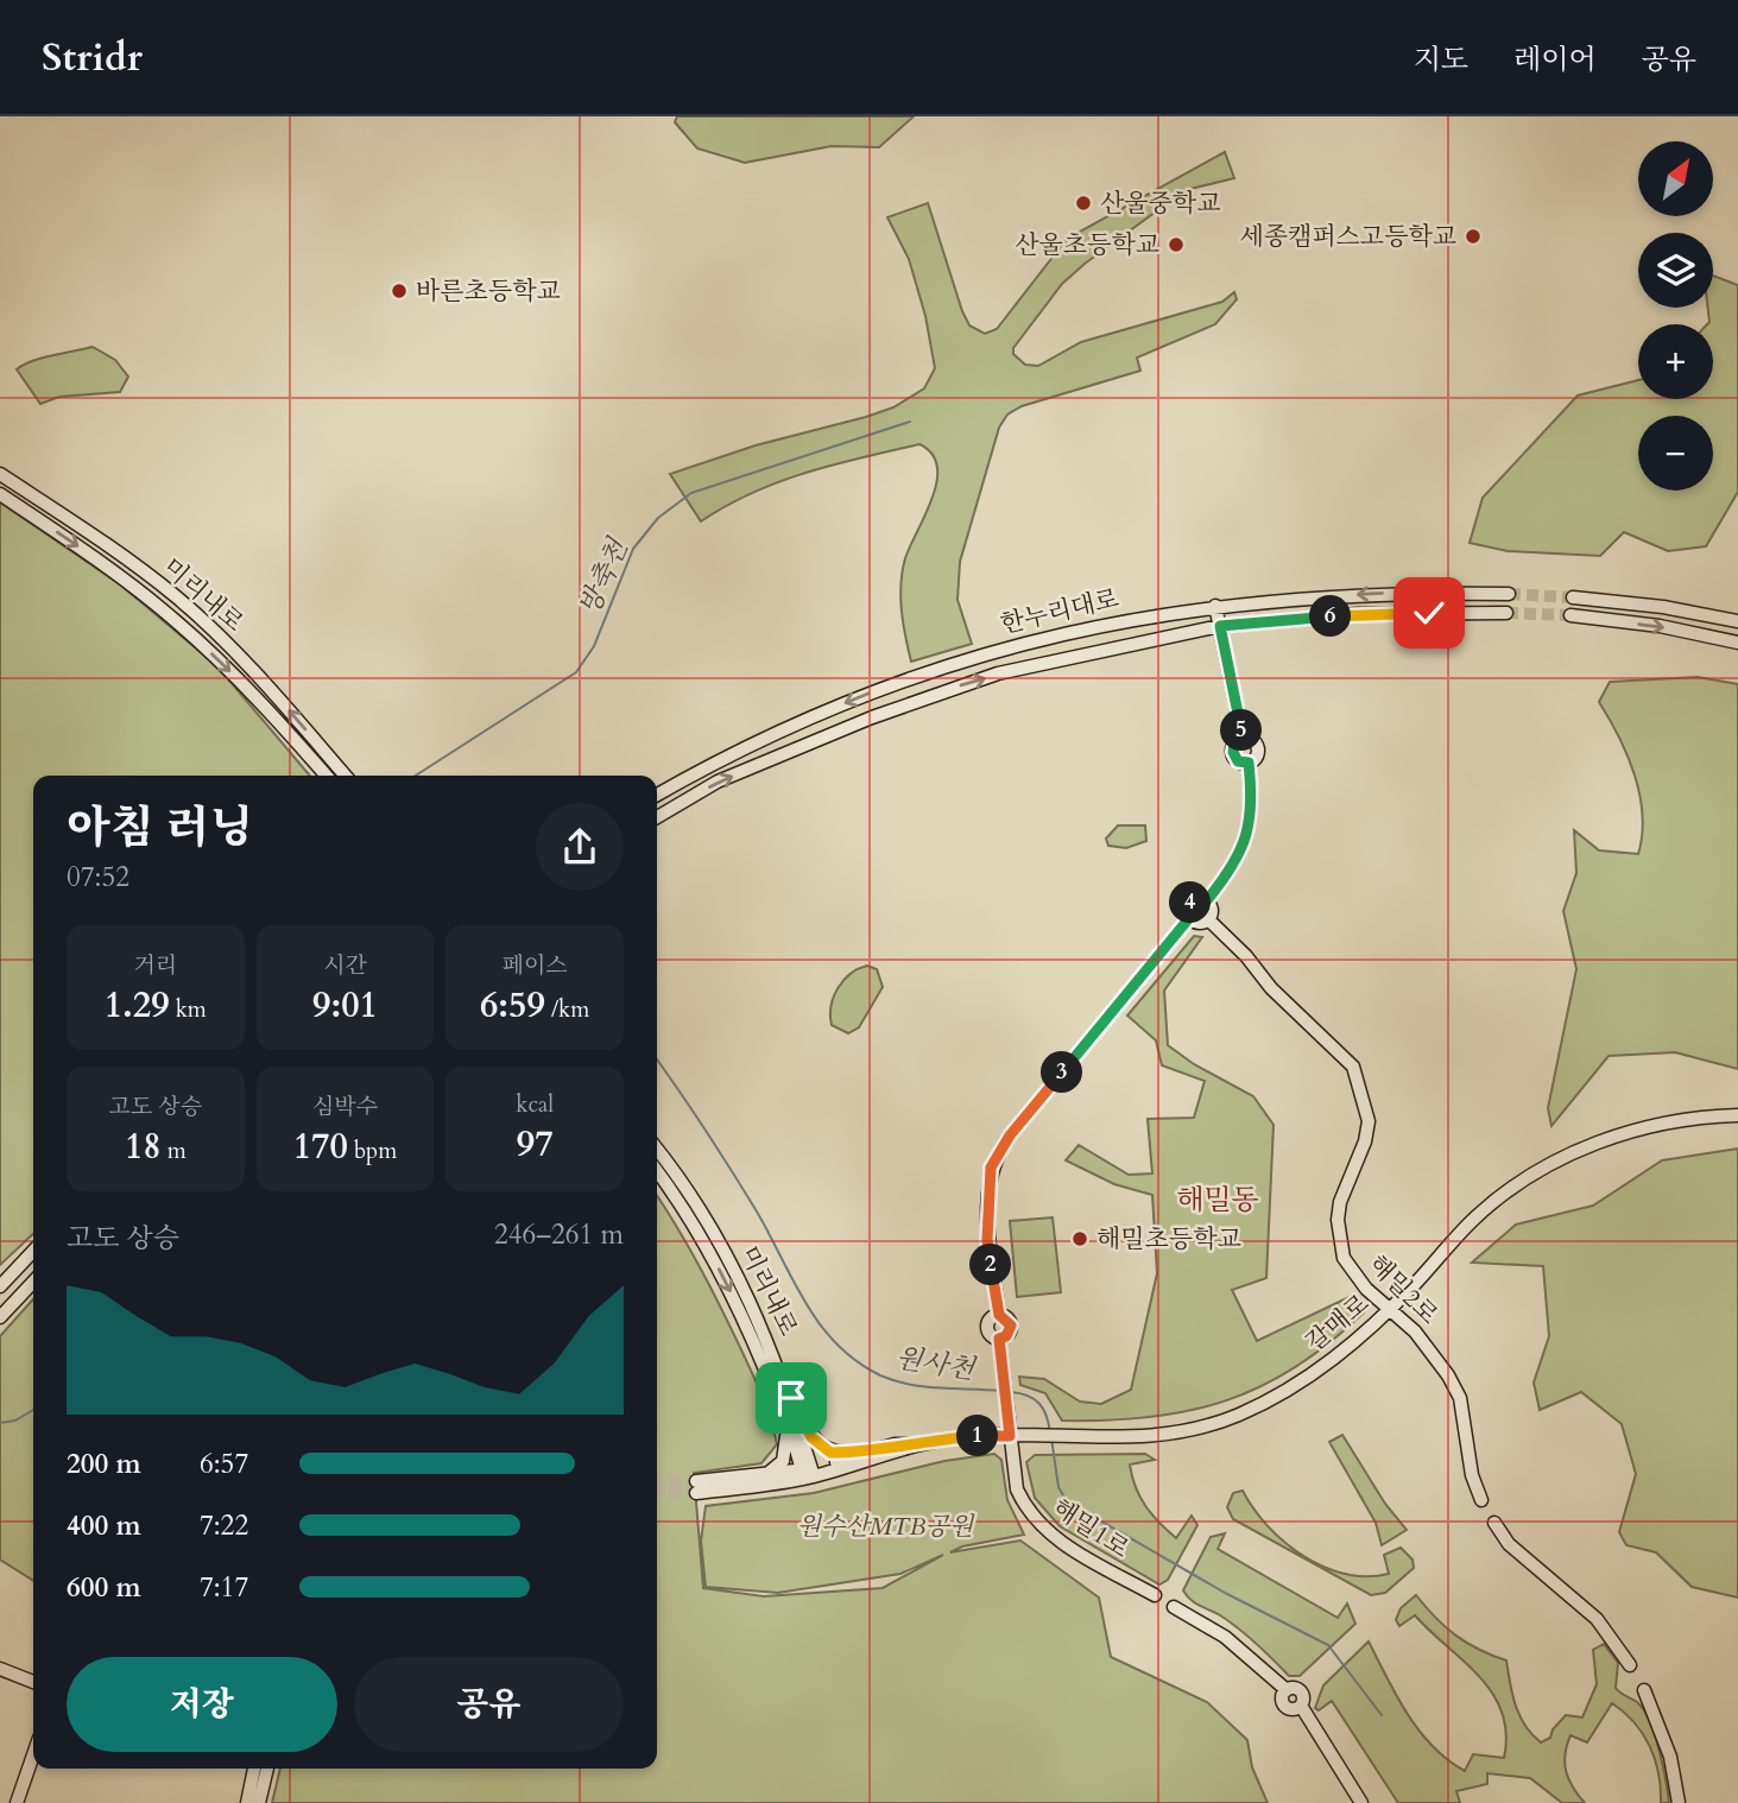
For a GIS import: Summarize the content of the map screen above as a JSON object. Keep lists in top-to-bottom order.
{
  "streets": {
    "street": [
      "미리내로",
      "한누리대로",
      "해밀2로",
      "갈매로",
      "해밀1로"
    ]
  },
  "crossings": [
    ["미리내로", "갈매로"],
    ["해밀2로", "갈매로"],
    ["해밀2로", "해밀1로"],
    ["갈매로", "해밀1로"]
  ],
  "districts": ["해밀동"],
  "water": ["방축천", "원사천"],
  "parks": ["원수산MTB공원"],
  "places": [
    "산울중학교",
    "세종캠퍼스고등학교",
    "산울초등학교",
    "바른초등학교",
    "해밀초등학교"
  ],
  "north": "top right",
  "page": {
    "header": "Stridr",
    "nav": ["지도", "레이어", "공유"],
    "map_buttons": ["+", "−"],
    "pins": [
      "6",
      "5",
      "4",
      "3",
      "2",
      "1"
    ],
    "heading": ["아침 러닝", "07:52"],
    "stats": [
      ["거리", "1.29 km"],
      ["시간", "9:01"],
      ["페이스", "6:59 /km"],
      ["고도 상승", "18 m"],
      ["심박수", "170 bpm"],
      ["kcal", "97"]
    ],
    "chart": ["고도 상승", "246–261 m"],
    "list": [
      {
        "name": "200 m",
        "note": "6:57"
      },
      {
        "name": "400 m",
        "note": "7:22"
      },
      {
        "name": "600 m",
        "note": "7:17"
      }
    ],
    "buttons": ["저장", "공유"]
  }
}
